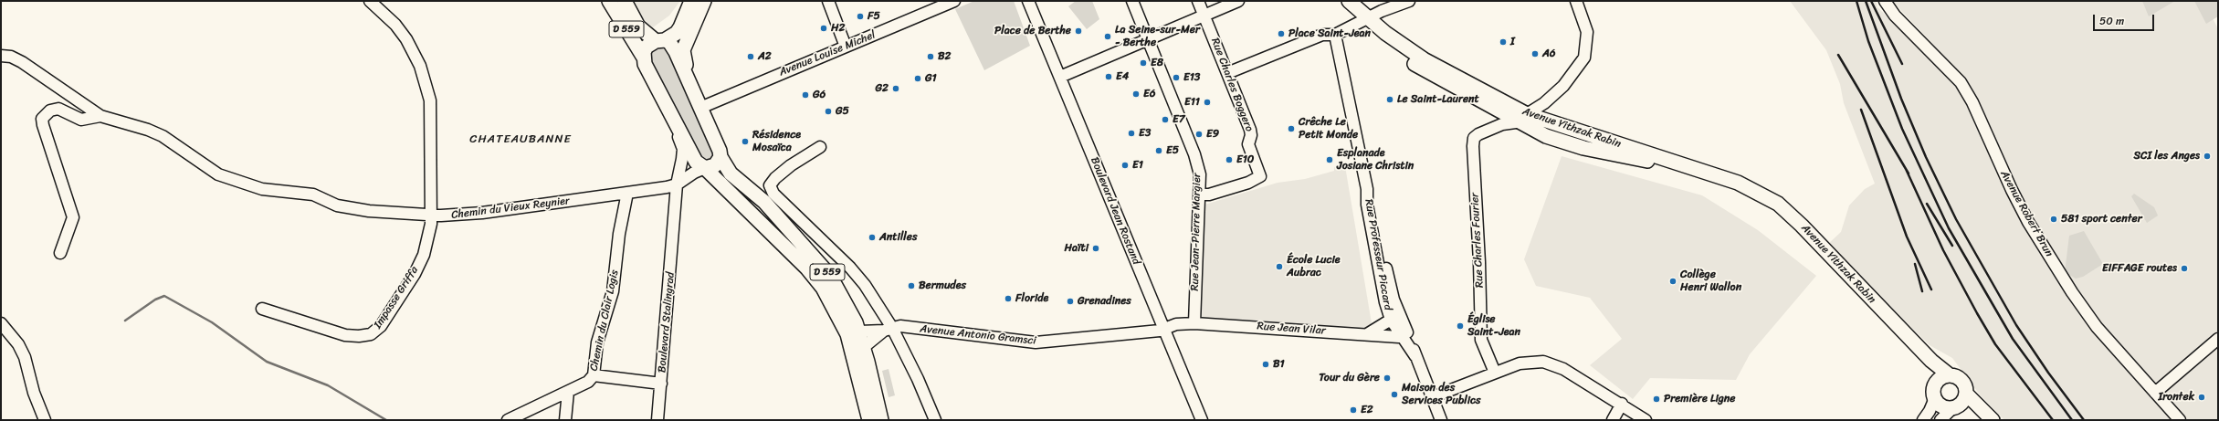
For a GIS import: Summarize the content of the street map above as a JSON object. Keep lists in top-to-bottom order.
{
  "streets": {
    "main road": ["D 559", "Avenue Yithzak Rabin"],
    "street": [
      "Avenue Louise Michel",
      "Rue Charles Boggero",
      "Chemin du Vieux Reynier",
      "Boulevard Jean Rostand",
      "Avenue Robert Brun",
      "Rue Jean-Pierre Margier",
      "Rue Charles Fourier",
      "Rue Professeur Piccard",
      "Impasse Griffa",
      "Chemin du Clair Logis",
      "Boulevard Stalingrad",
      "Rue Jean Vilar",
      "Avenue Antonio Gramsci"
    ]
  },
  "crossings": [
    ["D 559", "Avenue Antonio Gramsci"],
    ["Rue Charles Boggero", "Rue Jean-Pierre Margier"],
    ["Avenue Yithzak Rabin", "Rue Charles Fourier"],
    ["Chemin du Vieux Reynier", "Impasse Griffa"],
    ["Chemin du Vieux Reynier", "Chemin du Clair Logis"],
    ["Chemin du Vieux Reynier", "Boulevard Stalingrad"],
    ["Boulevard Jean Rostand", "Avenue Antonio Gramsci"],
    ["Rue Jean-Pierre Margier", "Rue Jean Vilar"],
    ["Rue Professeur Piccard", "Rue Jean Vilar"],
    ["Rue Jean Vilar", "Avenue Antonio Gramsci"]
  ],
  "districts": ["CHATEAUBANNE"],
  "places": [
    "F5",
    "H2",
    "Place de Berthe",
    "Place Saint-Jean",
    "La Seine-sur-Mer - Berthe",
    "I",
    "A6",
    "A2",
    "B2",
    "E8",
    "E4",
    "E13",
    "G1",
    "G2",
    "E6",
    "G6",
    "Le Saint-Laurent",
    "E11",
    "G5",
    "E7",
    "Crêche Le Petit Monde",
    "E3",
    "E9",
    "Résidence Mosaïca",
    "E5",
    "SCI les Anges",
    "E10",
    "Esplanade Josiane Christin",
    "E1",
    "581 sport center",
    "Antilles",
    "Haïti",
    "École Lucie Aubrac",
    "EIFFAGE routes",
    "Collège Henri Wallon",
    "Bermudes",
    "Floride",
    "Grenadines",
    "Église Saint-Jean",
    "B1",
    "Tour du Gère",
    "Maison des Services Publics",
    "Irontek",
    "Première Ligne",
    "E2"
  ],
  "scale_bar": "50 m"
}
